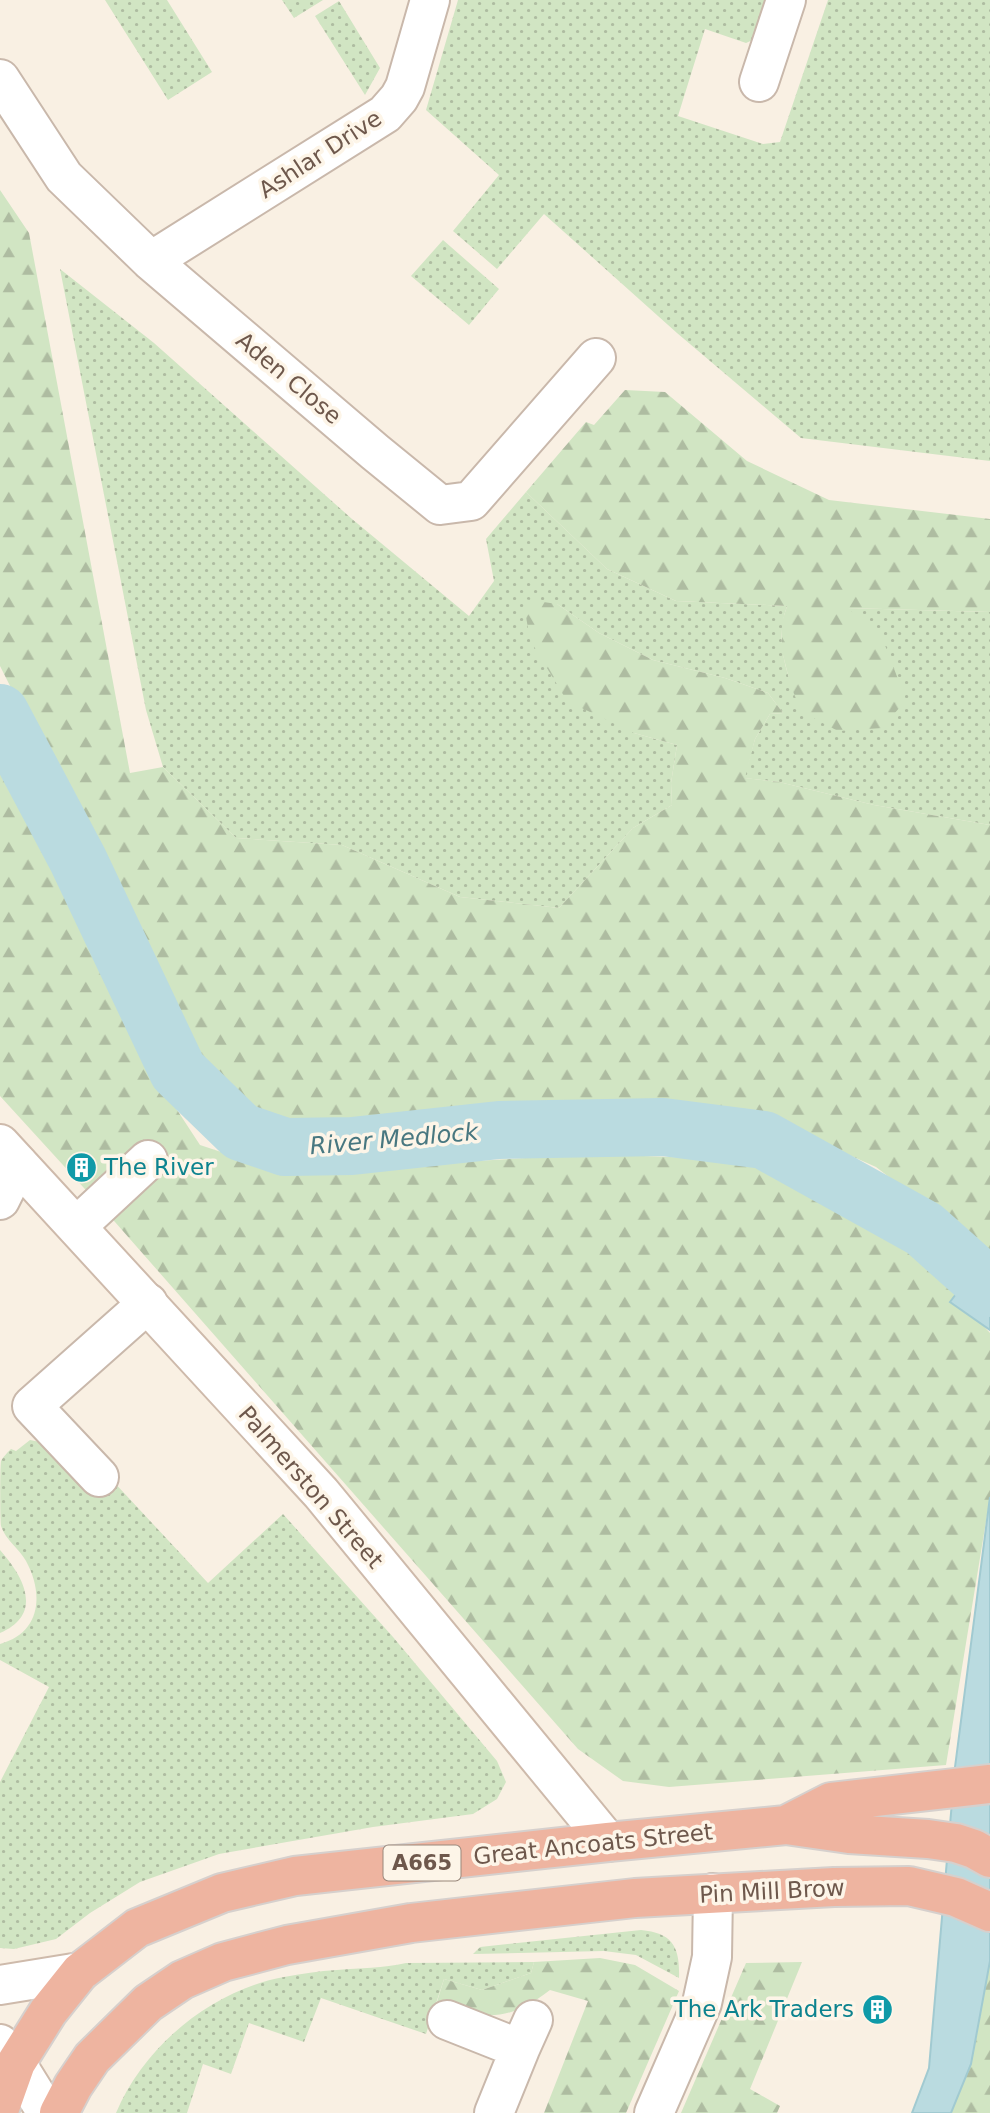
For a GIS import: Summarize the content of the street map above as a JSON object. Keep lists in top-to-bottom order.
{
  "streets": {
    "highway": ["Great Ancoats Street", "A665", "Pin Mill Brow"],
    "street": ["Ashlar Drive", "Aden Close", "Palmerston Street"]
  },
  "crossings": [
    ["Ashlar Drive", "Aden Close"],
    ["Palmerston Street", "Great Ancoats Street"],
    ["Great Ancoats Street", "A665"],
    ["A665", "Pin Mill Brow"]
  ],
  "water": ["River Medlock"],
  "places": {
    "building": ["The River", "The Ark Traders"]
  }
}
